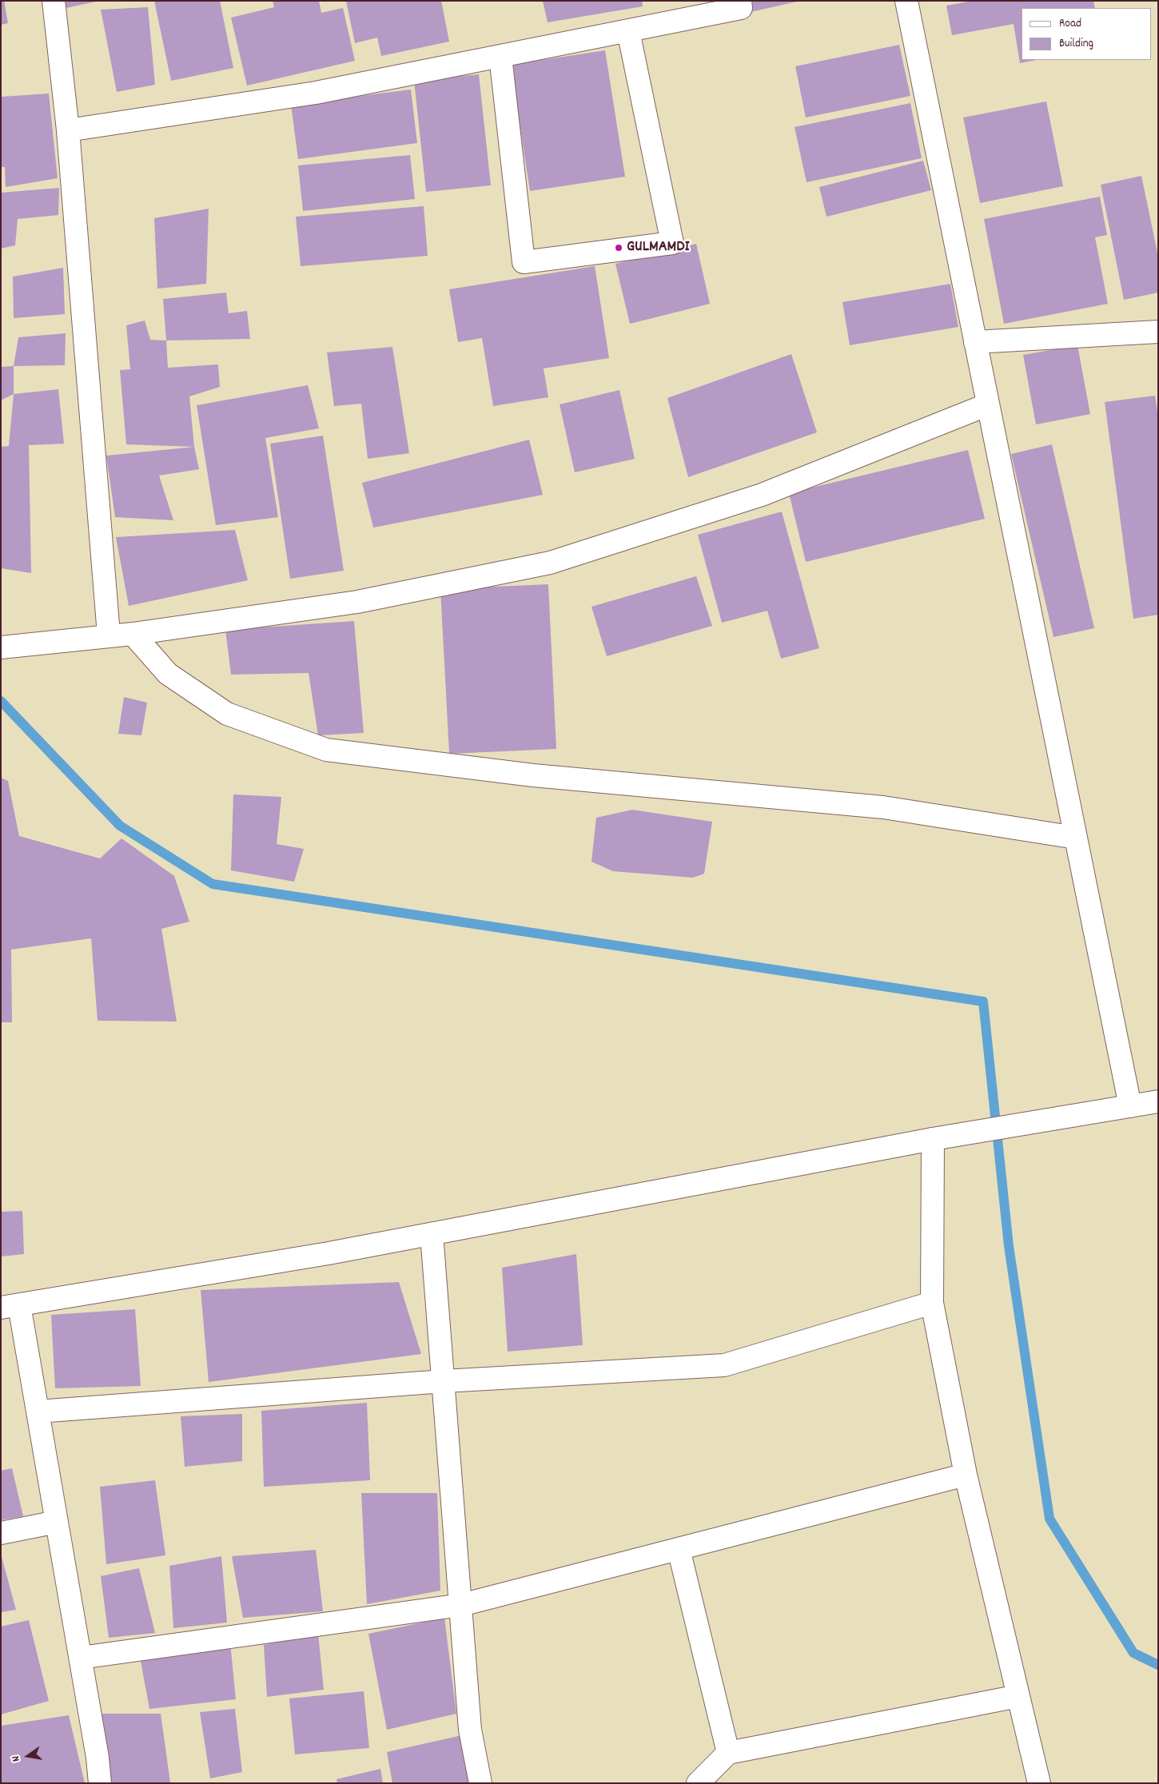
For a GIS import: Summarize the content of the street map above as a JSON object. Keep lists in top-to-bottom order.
{
  "places": ["GULMAMDI"],
  "legend": ["Road", "Building"],
  "north": "left"
}
